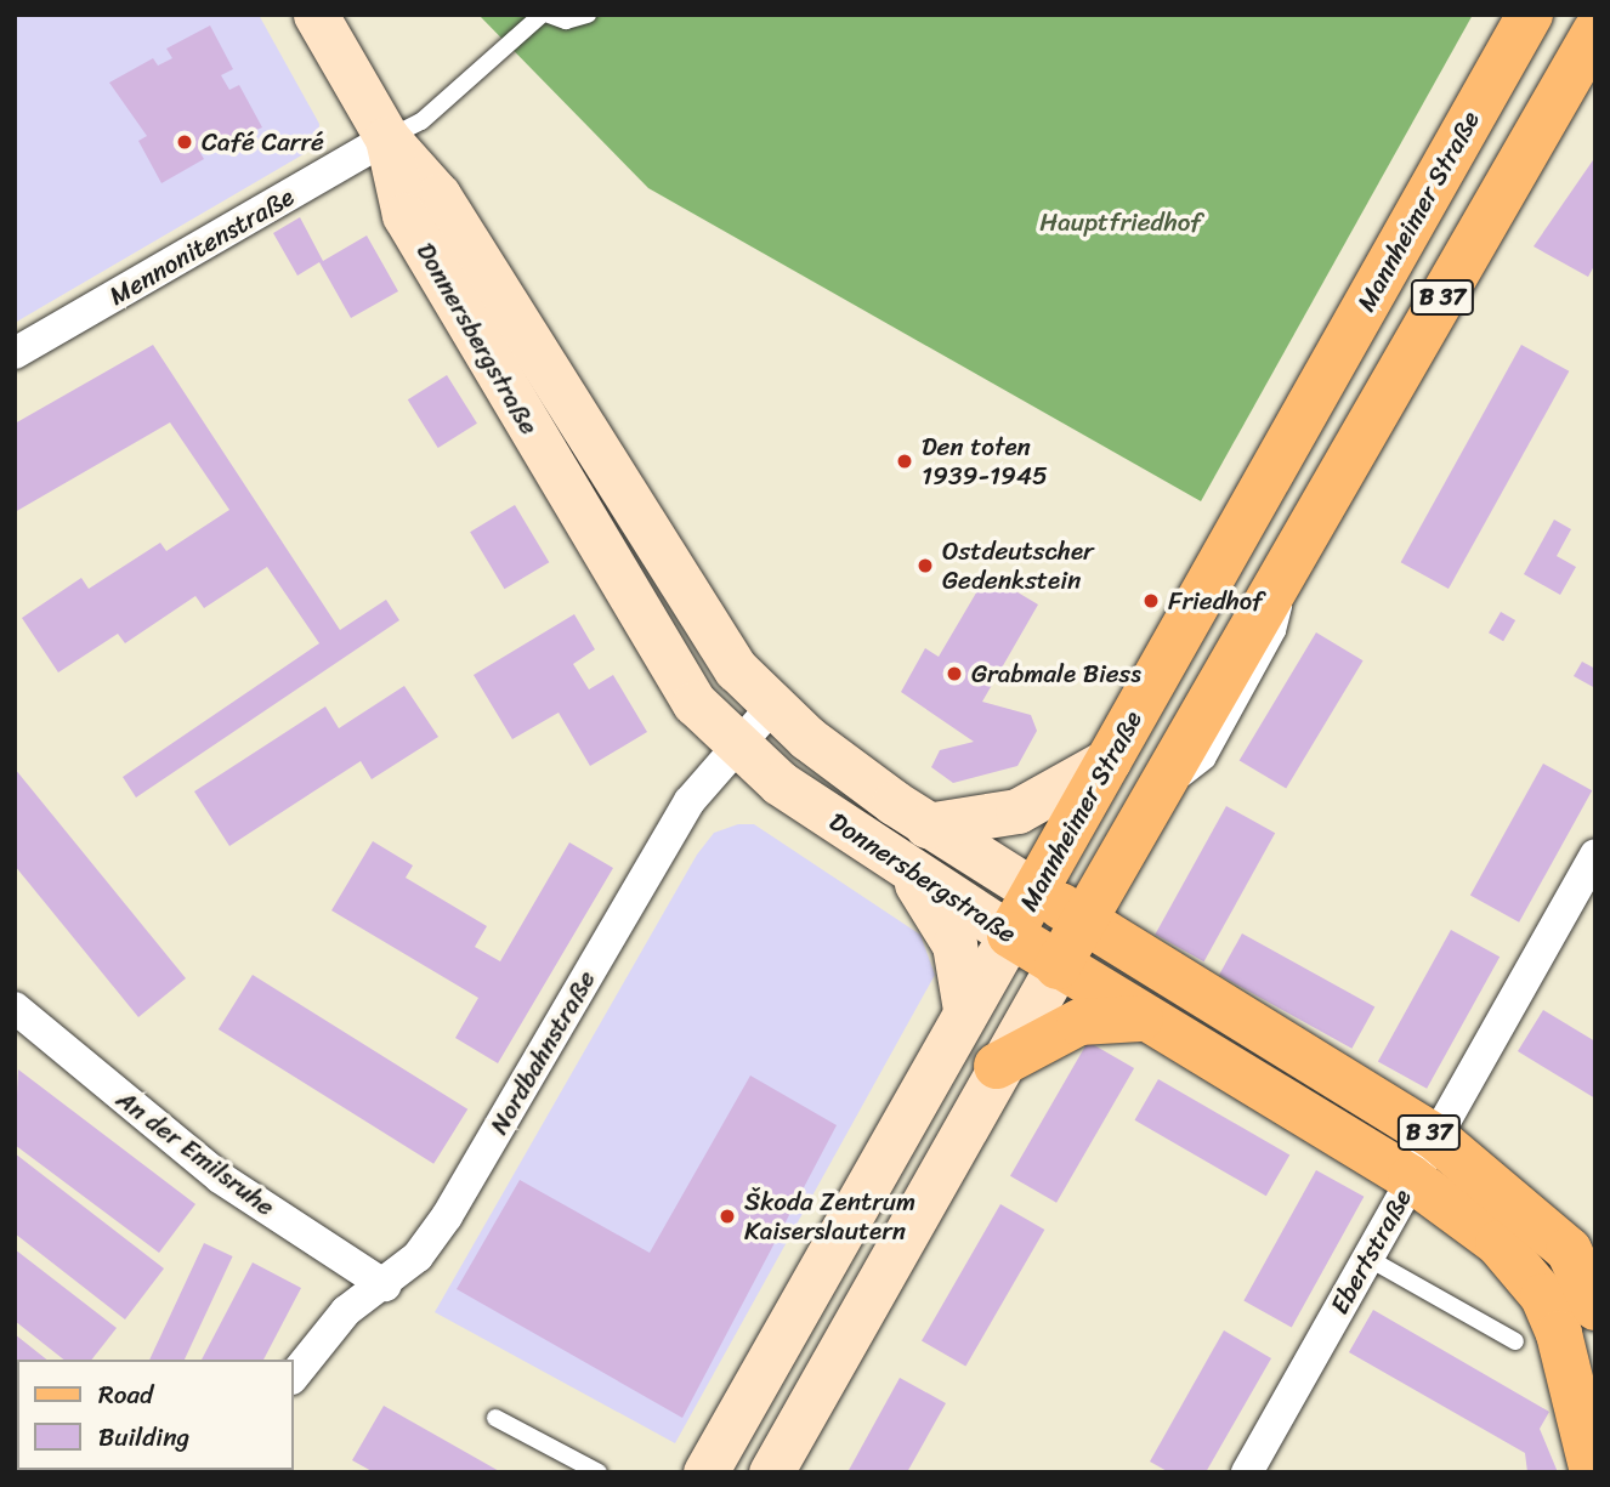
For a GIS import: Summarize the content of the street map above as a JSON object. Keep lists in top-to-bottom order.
{
  "streets": {
    "main road": ["Mannheimer Straße", "B 37", "Donnersbergstraße"],
    "street": [
      "Mennonitenstraße",
      "Nordbahnstraße",
      "An der Emilsruhe",
      "Ebertstraße"
    ]
  },
  "crossings": [
    ["Mannheimer Straße", "Donnersbergstraße"],
    ["Mennonitenstraße", "Donnersbergstraße"],
    ["B 37", "Donnersbergstraße"],
    ["Donnersbergstraße", "Nordbahnstraße"],
    ["Donnersbergstraße", "Ebertstraße"],
    ["Nordbahnstraße", "An der Emilsruhe"]
  ],
  "parks": ["Hauptfriedhof"],
  "places": [
    "Café Carré",
    "Den toten 1939-1945",
    "Ostdeutscher Gedenkstein",
    "Friedhof",
    "Grabmale Biess",
    "Škoda Zentrum Kaiserslautern"
  ],
  "legend": ["Road", "Building"]
}
